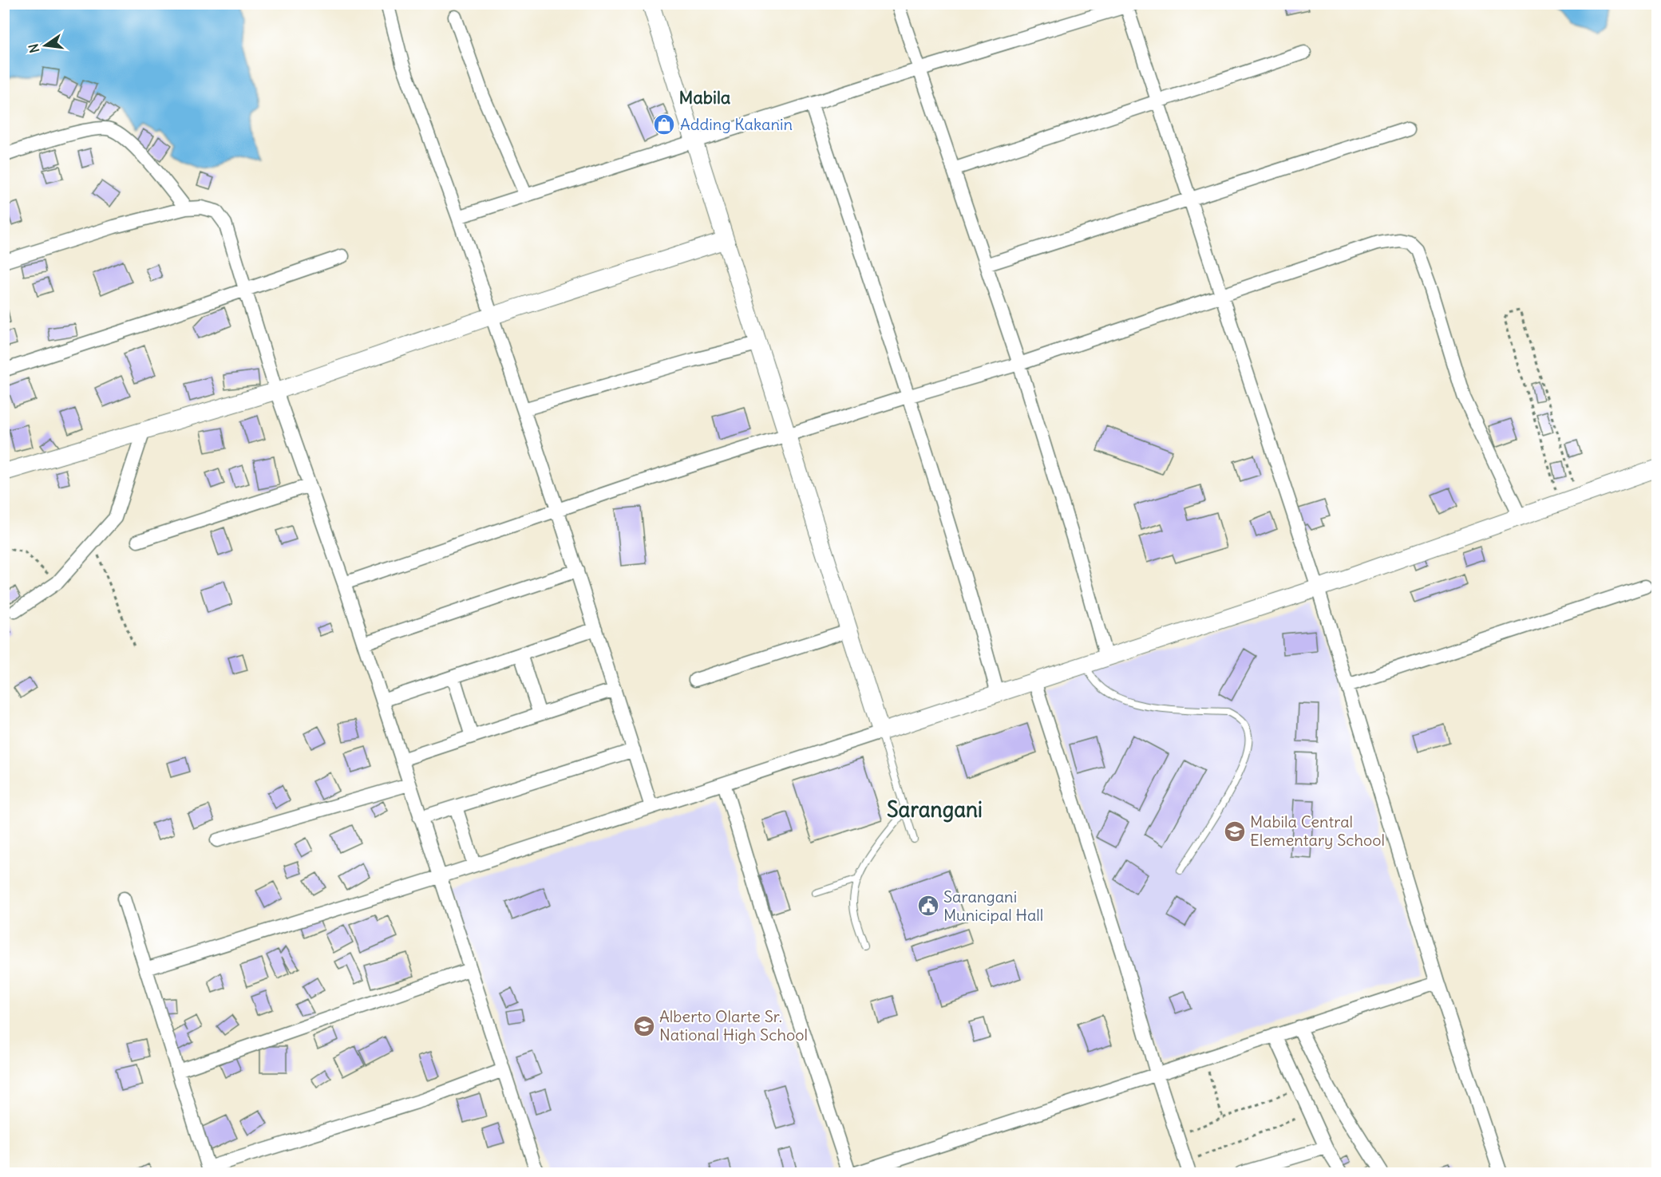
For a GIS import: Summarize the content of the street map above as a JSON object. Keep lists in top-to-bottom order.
{
  "districts": ["Mabila", "Sarangani"],
  "places": {
    "shop": ["Adding Kakanin"],
    "school or university": ["Mabila Central Elementary School", "Alberto Olarte Sr. National High School"],
    "public building": ["Sarangani Municipal Hall"]
  },
  "north": "left"
}
